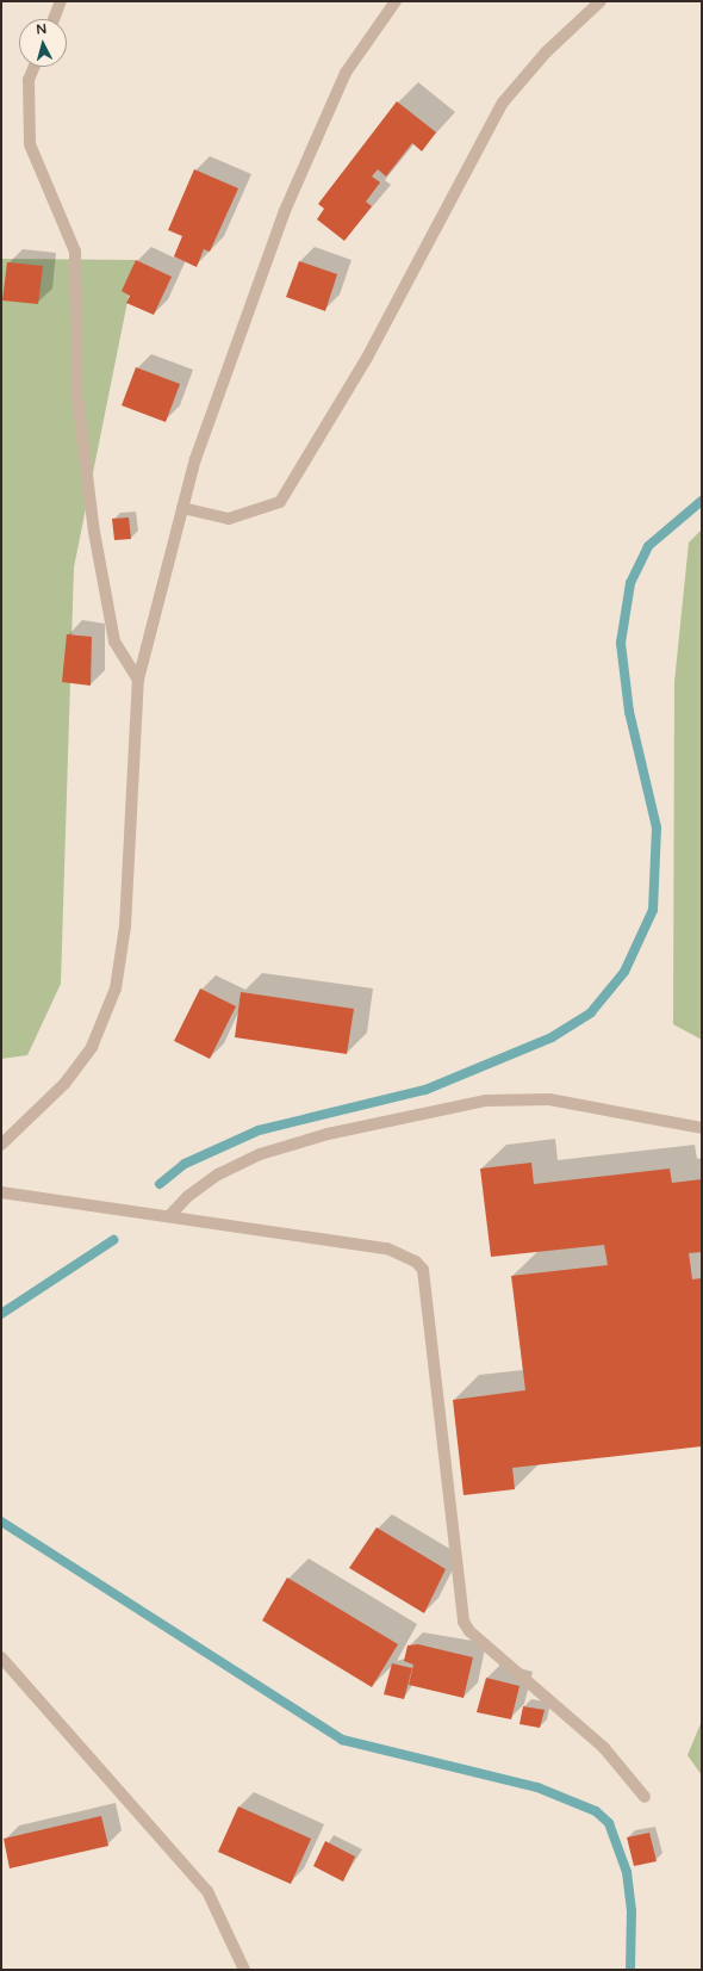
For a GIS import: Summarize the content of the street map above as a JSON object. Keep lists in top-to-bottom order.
{
  "north": "top"
}
